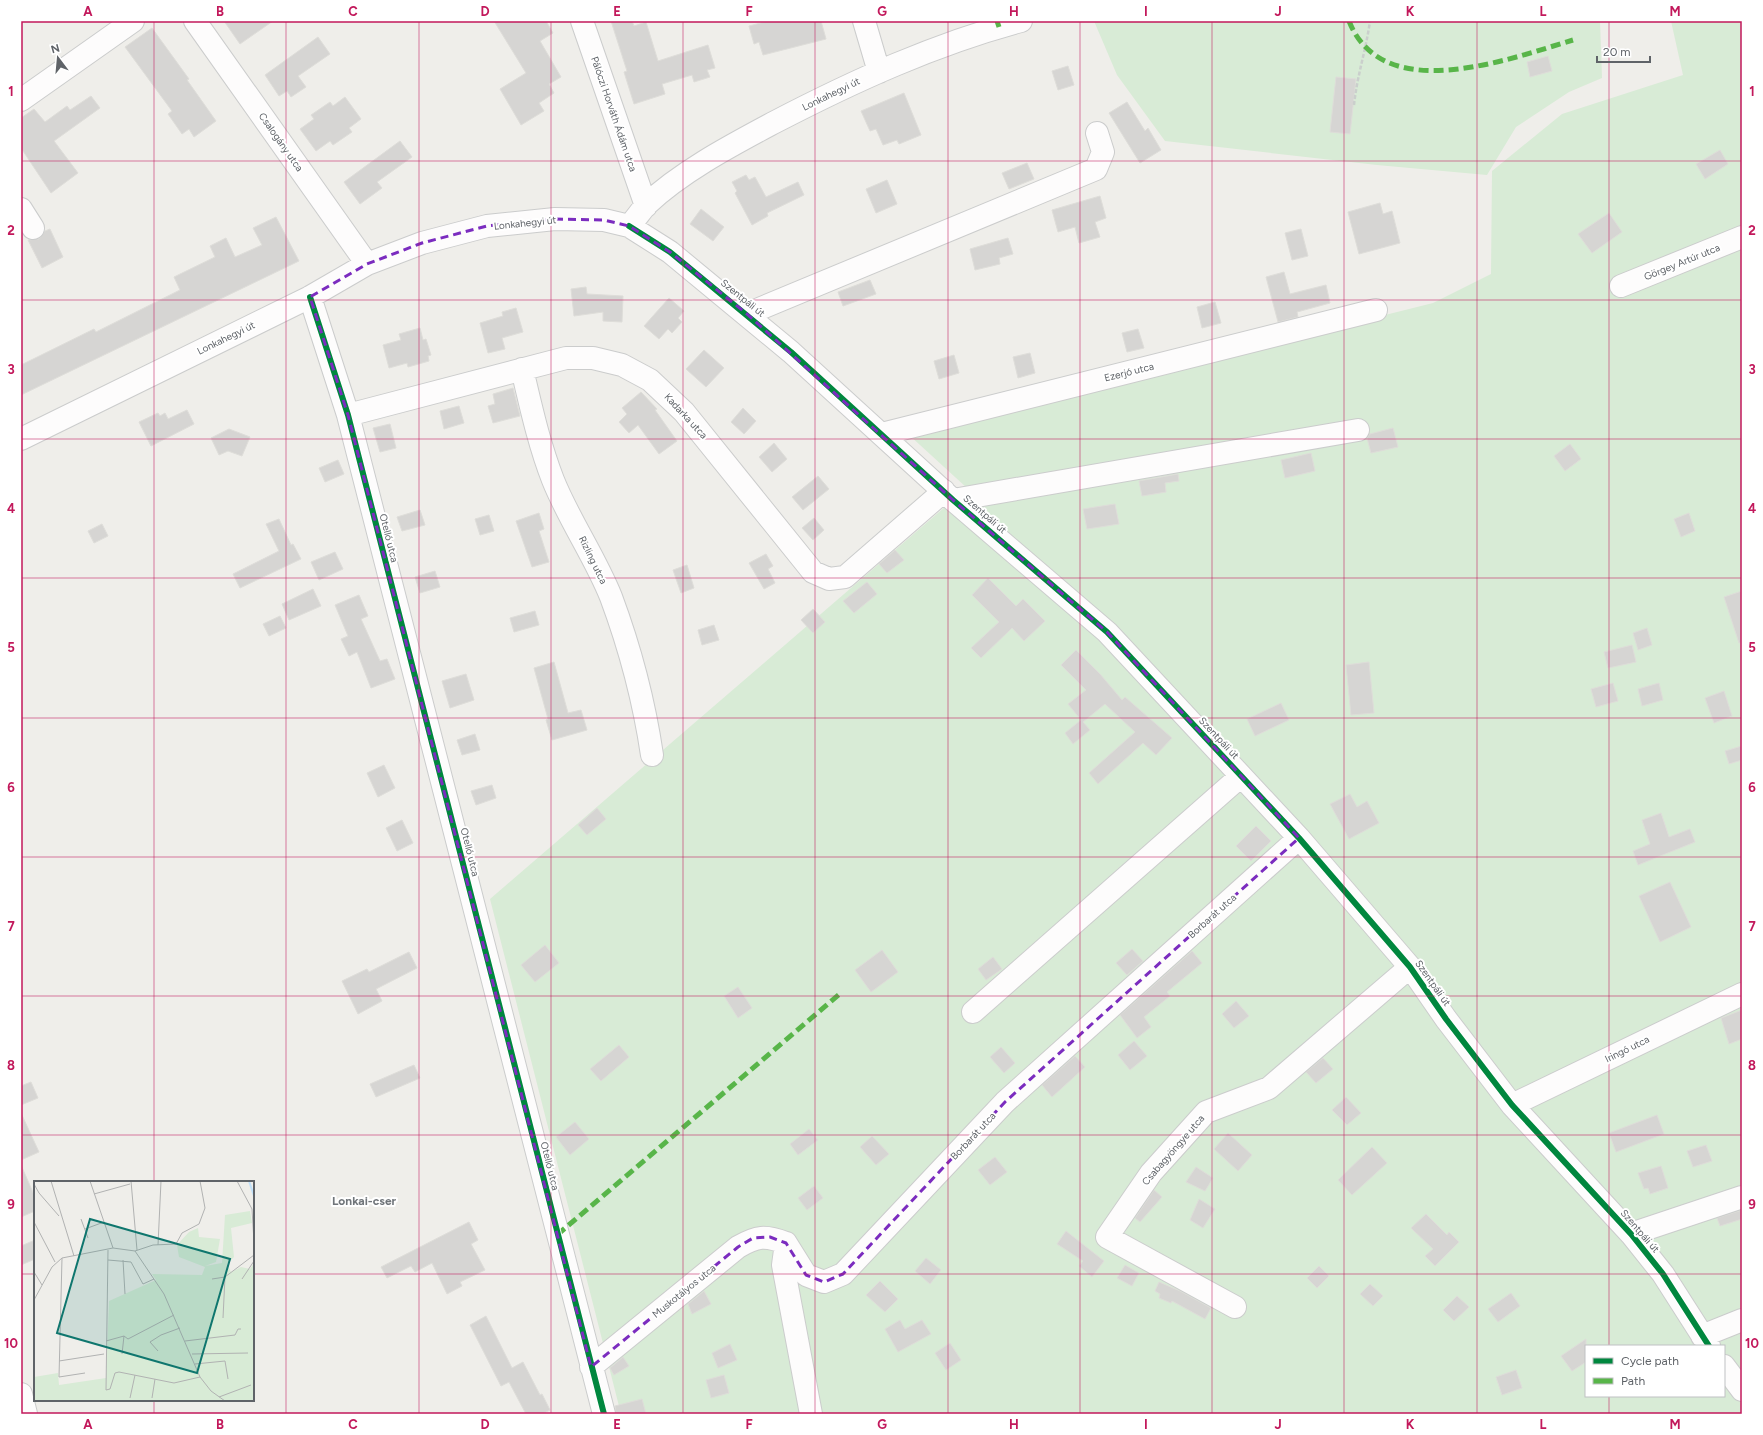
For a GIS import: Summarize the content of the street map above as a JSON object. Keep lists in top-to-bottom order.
{
  "streets": {
    "street": [
      "Lonkahegyi út",
      "Pálóczi Horváth Ádám utca",
      "Csalogány utca",
      "Görgey Artúr utca",
      "Szentpáli út",
      "Ezerjó utca",
      "Kadarka utca",
      "Otelló utca",
      "Rizling utca",
      "Borbarát utca",
      "Iringó utca",
      "Csabagyöngye utca",
      "Muskotályos utca"
    ]
  },
  "crossings": [
    ["Lonkahegyi út", "Pálóczi Horváth Ádám utca"],
    ["Lonkahegyi út", "Csalogány utca"],
    ["Lonkahegyi út", "Szentpáli út"],
    ["Lonkahegyi út", "Otelló utca"],
    ["Szentpáli út", "Ezerjó utca"],
    ["Szentpáli út", "Kadarka utca"],
    ["Szentpáli út", "Borbarát utca"],
    ["Szentpáli út", "Iringó utca"],
    ["Szentpáli út", "Csabagyöngye utca"],
    ["Kadarka utca", "Otelló utca"],
    ["Kadarka utca", "Rizling utca"],
    ["Otelló utca", "Muskotályos utca"],
    ["Borbarát utca", "Muskotályos utca"]
  ],
  "districts": ["Lonkai-cser"],
  "legend": ["Cycle path", "Path"],
  "scale_bar": "20 m",
  "north": "top",
  "grid": {
    "columns": [
      "A",
      "B",
      "C",
      "D",
      "E",
      "F",
      "G",
      "H",
      "I",
      "J",
      "K",
      "L",
      "M"
    ],
    "rows": [
      "1",
      "2",
      "3",
      "4",
      "5",
      "6",
      "7",
      "8",
      "9",
      "10"
    ]
  }
}
